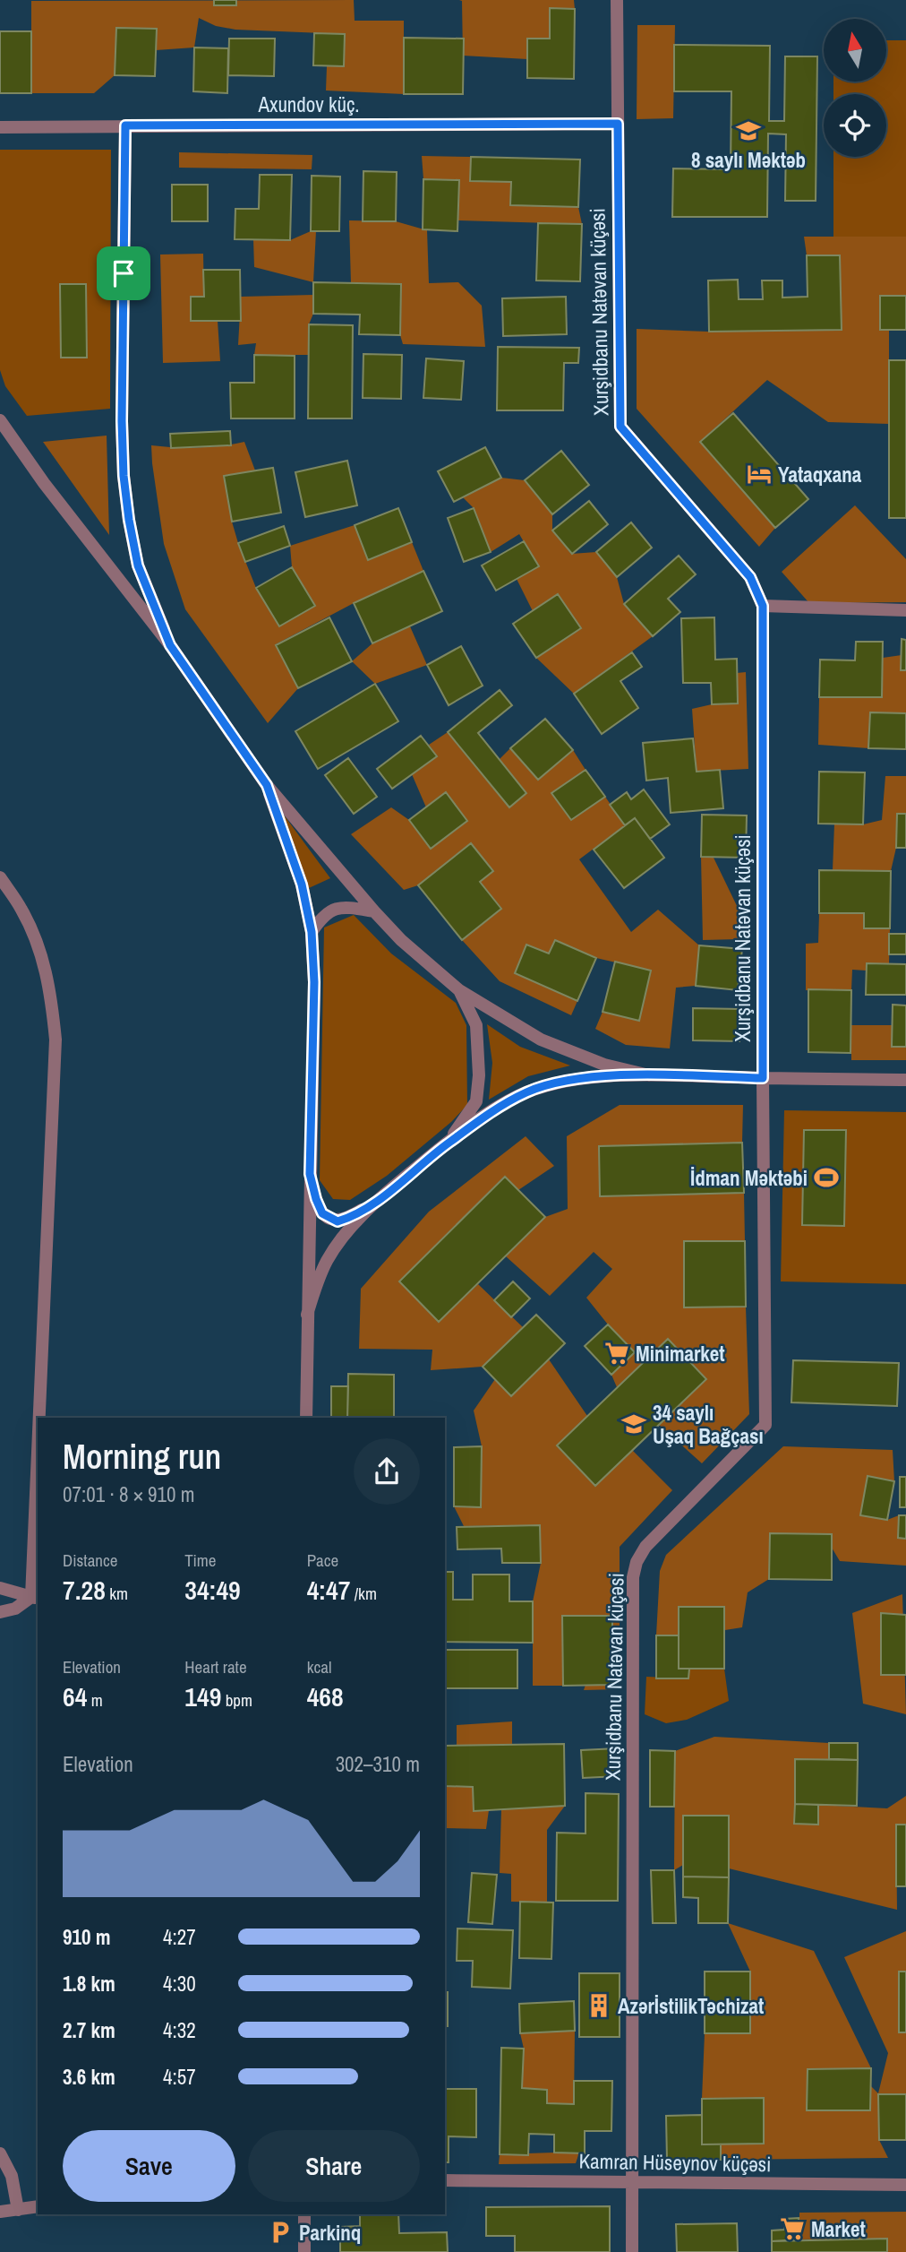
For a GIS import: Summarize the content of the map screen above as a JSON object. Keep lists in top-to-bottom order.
{
  "streets": {
    "street": ["Axundov küç.", "Xurşidbanu Natəvan küçəsi", "Kamran Hüseynov küçəsi"]
  },
  "crossings": [
    ["Axundov küç.", "Xurşidbanu Natəvan küçəsi"],
    ["Xurşidbanu Natəvan küçəsi", "Kamran Hüseynov küçəsi"]
  ],
  "places": {
    "school or university": ["8 saylı Məktəb", "34 saylı Uşaq Bağçası"],
    "hotel": ["Yataqxana"],
    "sports": ["İdman Məktəbi"],
    "supermarket": ["Minimarket", "Market"],
    "building": ["AzərİstilikTəchizat"],
    "parking": ["Parkinq"]
  },
  "north": "top",
  "page": {
    "heading": ["Morning run", "07:01 · 8 × 910 m"],
    "stats": [
      ["Distance", "7.28 km"],
      ["Time", "34:49"],
      ["Pace", "4:47 /km"],
      ["Elevation", "64 m"],
      ["Heart rate", "149 bpm"],
      ["kcal", "468"]
    ],
    "chart": ["Elevation", "302–310 m"],
    "list": [
      {
        "name": "910 m",
        "note": "4:27"
      },
      {
        "name": "1.8 km",
        "note": "4:30"
      },
      {
        "name": "2.7 km",
        "note": "4:32"
      },
      {
        "name": "3.6 km",
        "note": "4:57"
      }
    ],
    "buttons": ["Save", "Share"]
  }
}
